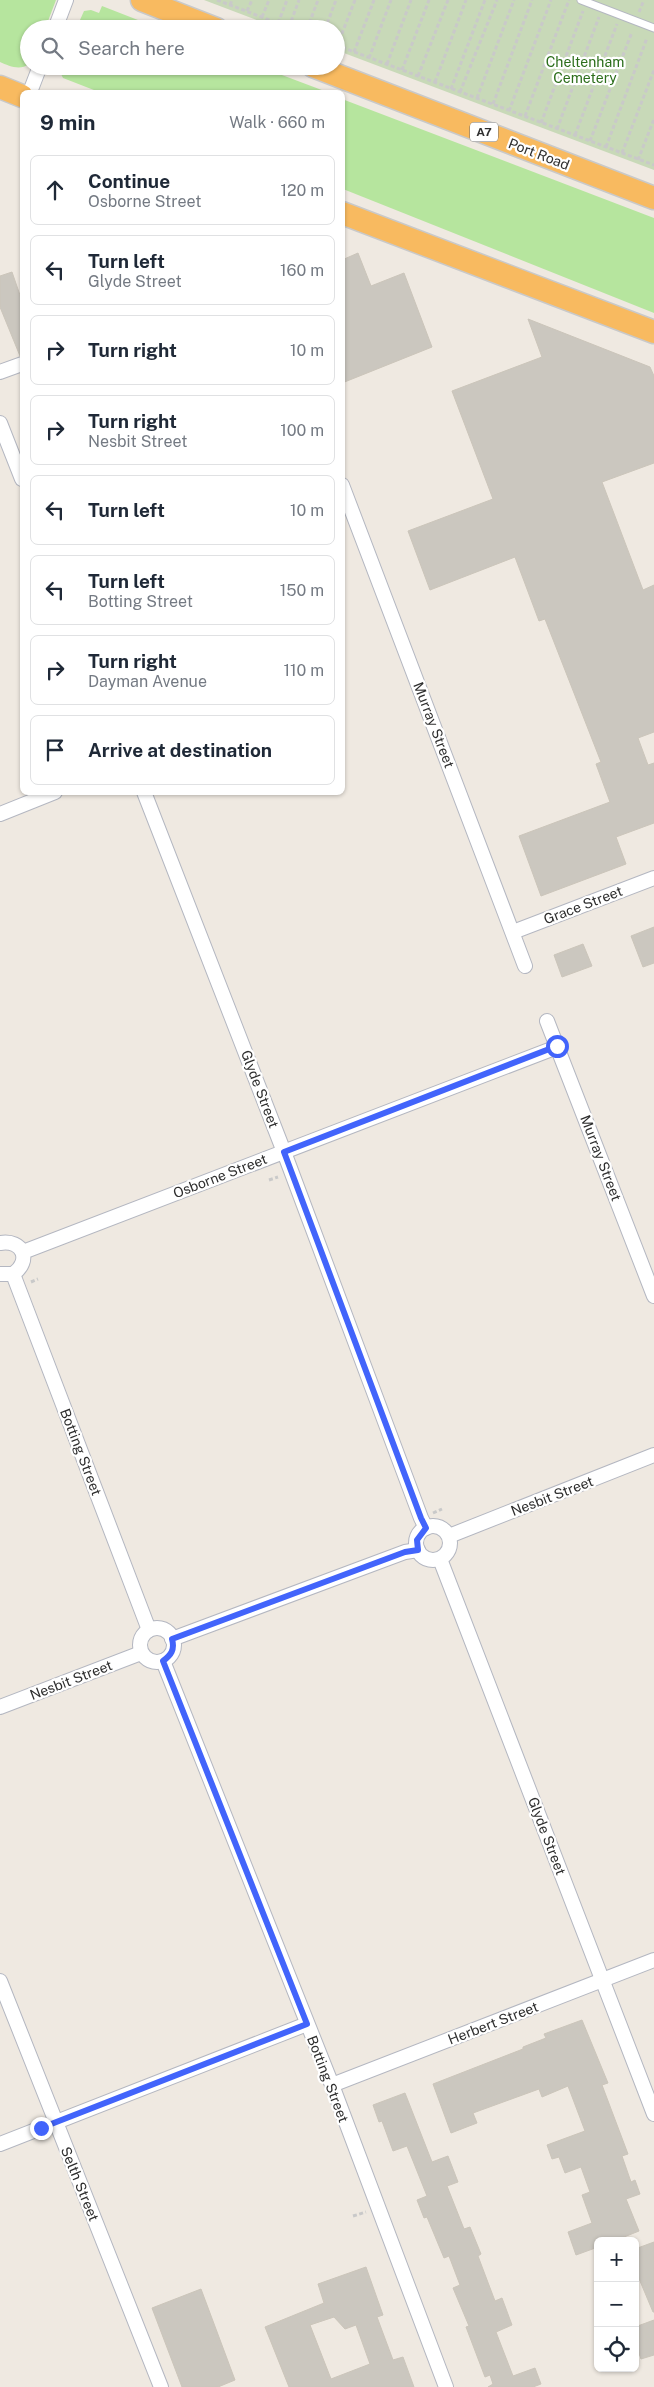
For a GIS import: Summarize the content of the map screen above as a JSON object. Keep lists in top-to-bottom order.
{
  "streets": {
    "highway": ["A7", "Port Road"],
    "street": [
      "Murray Street",
      "Grace Street",
      "Glyde Street",
      "Osborne Street",
      "Botting Street",
      "Nesbit Street",
      "Herbert Street",
      "Selth Street"
    ]
  },
  "crossings": [
    ["Murray Street", "Grace Street"],
    ["Murray Street", "Osborne Street"],
    ["Glyde Street", "Osborne Street"],
    ["Glyde Street", "Nesbit Street"],
    ["Glyde Street", "Herbert Street"],
    ["Botting Street", "Nesbit Street"],
    ["Botting Street", "Herbert Street"]
  ],
  "parks": ["Cheltenham Cemetery"],
  "page": {
    "search": "Search here",
    "heading": ["9 min", "Walk · 660 m"],
    "list": [
      ["Continue", "Osborne Street", "120 m"],
      ["Turn left", "Glyde Street", "160 m"],
      ["Turn right", "10 m"],
      ["Turn right", "Nesbit Street", "100 m"],
      ["Turn left", "10 m"],
      ["Turn left", "Botting Street", "150 m"],
      ["Turn right", "Dayman Avenue", "110 m"],
      "Arrive at destination"
    ],
    "map_buttons": ["+", "−"]
  }
}
